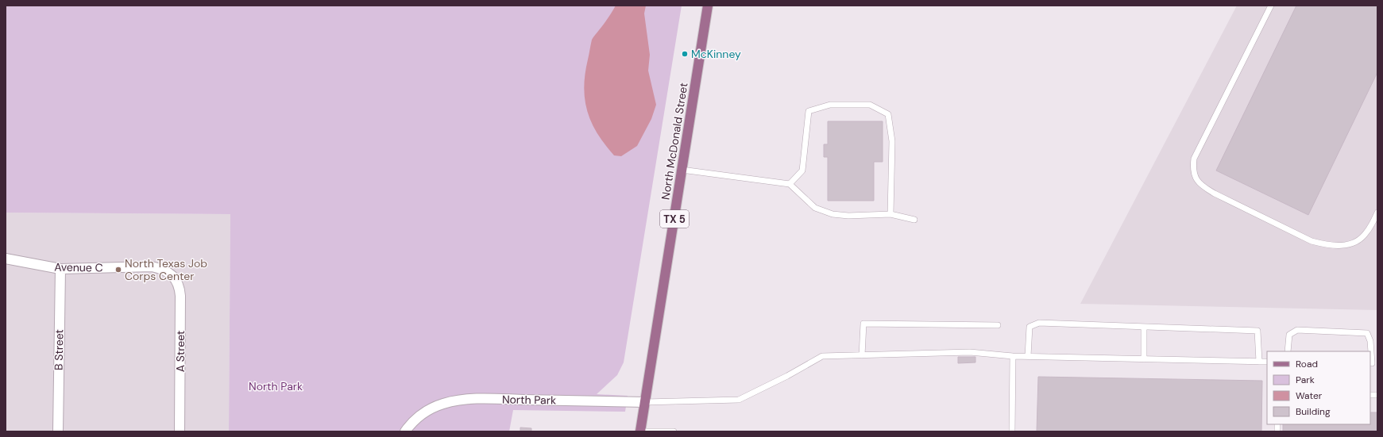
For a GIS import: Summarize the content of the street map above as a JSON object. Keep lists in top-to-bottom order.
{
  "streets": {
    "main road": ["North McDonald Street", "TX 5"],
    "street": [
      "Avenue C",
      "B Street",
      "A Street",
      "North Park"
    ]
  },
  "crossings": [
    ["North McDonald Street", "North Park"],
    ["Avenue C", "B Street"],
    ["Avenue C", "A Street"]
  ],
  "parks": ["North Park"],
  "places": ["McKinney", "North Texas Job Corps Center"],
  "legend": [
    "Road",
    "Park",
    "Water",
    "Building"
  ]
}
